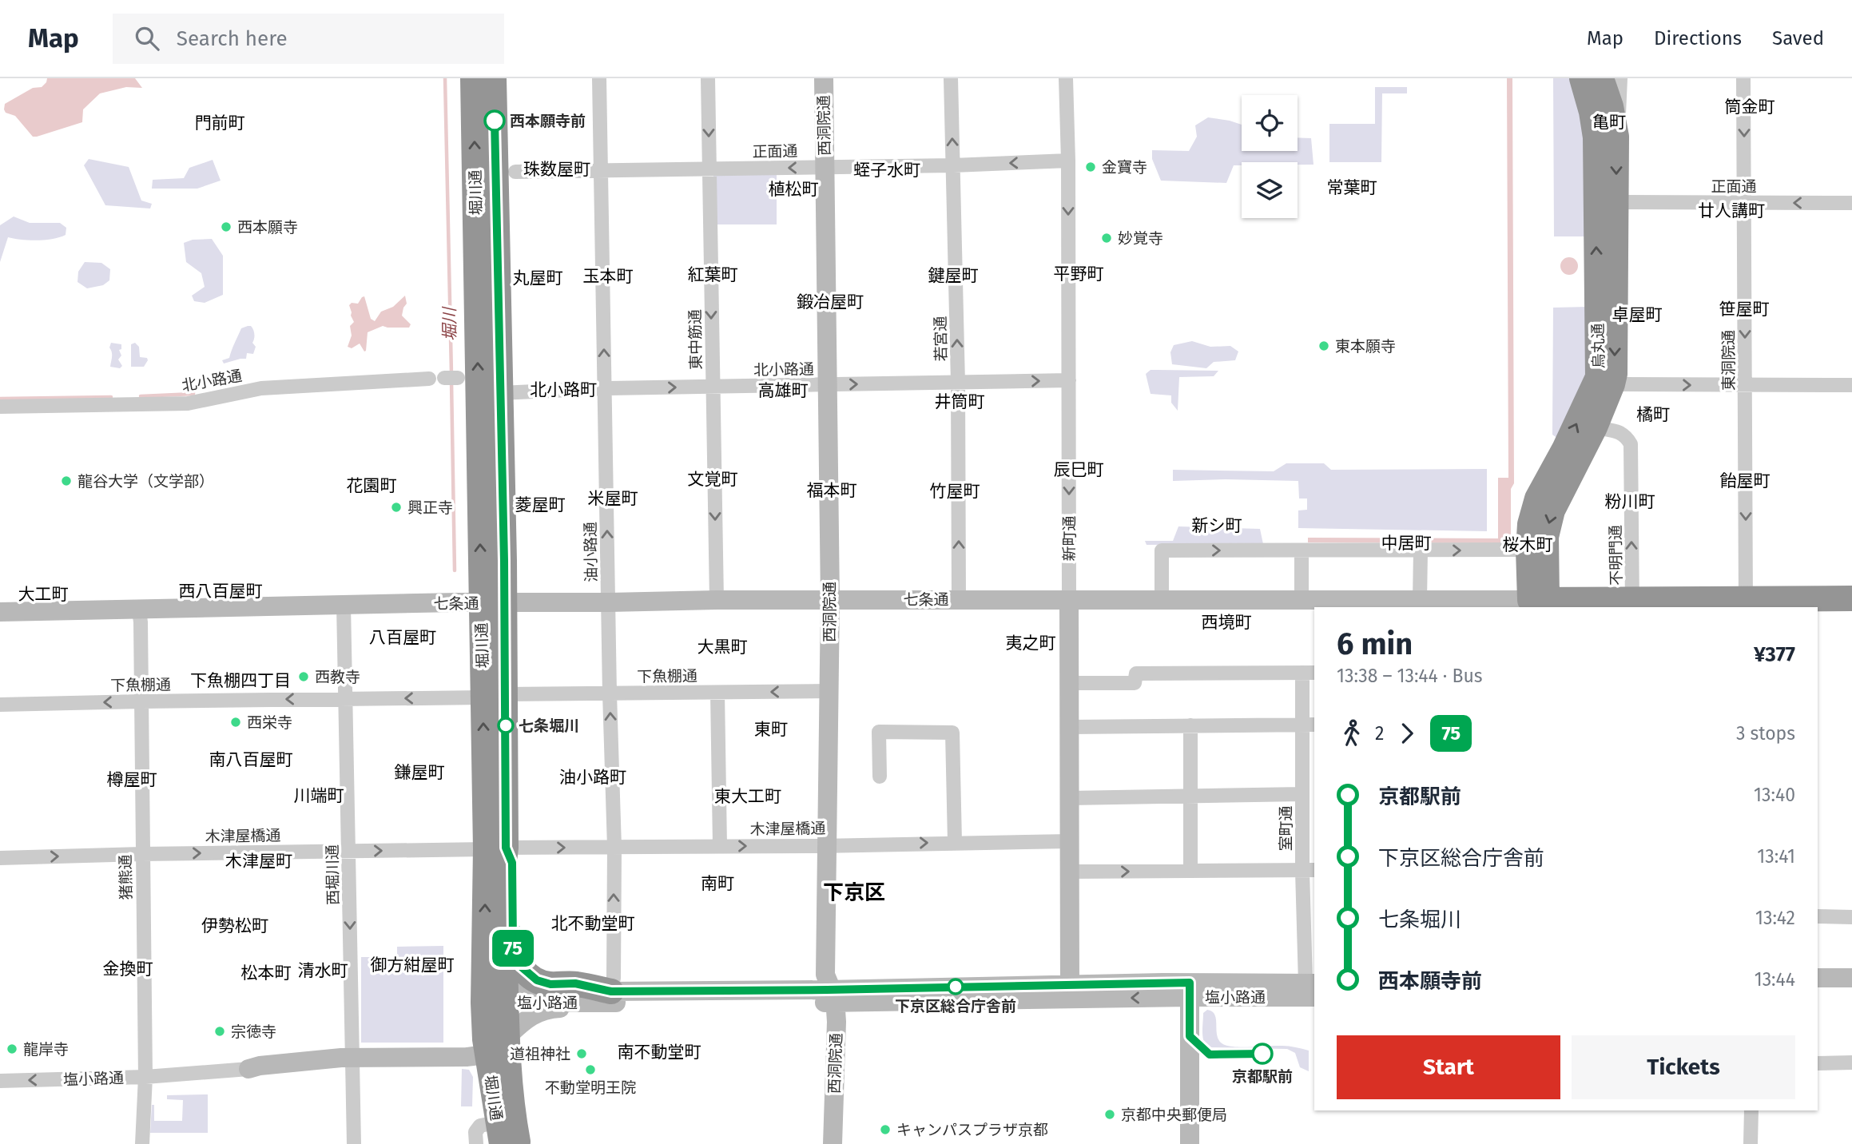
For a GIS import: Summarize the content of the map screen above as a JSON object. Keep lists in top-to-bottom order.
{
  "streets": {
    "highway": ["堀川通", "烏丸通", "七条通"],
    "street": [
      "西洞院通",
      "正面通",
      "若宮通",
      "東中筋通",
      "東洞院通",
      "北小路通",
      "新町通",
      "油小路通",
      "不明門通",
      "下魚棚通",
      "木津屋橋通",
      "室町通",
      "西堀川通",
      "猪熊通",
      "塩小路通"
    ]
  },
  "crossings": [
    ["西洞院通", "正面通"],
    ["西洞院通", "北小路通"],
    ["西洞院通", "七条通"],
    ["西洞院通", "下魚棚通"],
    ["西洞院通", "木津屋橋通"],
    ["西洞院通", "塩小路通"],
    ["正面通", "堀川通"],
    ["正面通", "若宮通"],
    ["正面通", "東中筋通"],
    ["正面通", "烏丸通"],
    ["正面通", "東洞院通"],
    ["正面通", "新町通"],
    ["正面通", "油小路通"],
    ["堀川通", "北小路通"],
    ["堀川通", "七条通"],
    ["堀川通", "下魚棚通"],
    ["堀川通", "木津屋橋通"],
    ["堀川通", "塩小路通"],
    ["若宮通", "北小路通"],
    ["若宮通", "七条通"],
    ["東中筋通", "北小路通"],
    ["東中筋通", "七条通"],
    ["烏丸通", "不明門通"],
    ["烏丸通", "七条通"],
    ["東洞院通", "七条通"],
    ["北小路通", "新町通"],
    ["北小路通", "油小路通"],
    ["新町通", "七条通"],
    ["新町通", "木津屋橋通"],
    ["新町通", "塩小路通"],
    ["油小路通", "七条通"],
    ["油小路通", "下魚棚通"],
    ["油小路通", "木津屋橋通"],
    ["油小路通", "塩小路通"],
    ["不明門通", "七条通"],
    ["七条通", "西堀川通"],
    ["七条通", "猪熊通"],
    ["下魚棚通", "西堀川通"],
    ["下魚棚通", "猪熊通"],
    ["木津屋橋通", "西堀川通"],
    ["木津屋橋通", "猪熊通"],
    ["室町通", "塩小路通"],
    ["西堀川通", "塩小路通"],
    ["猪熊通", "塩小路通"]
  ],
  "one_way": [
    "正面通",
    "若宮通",
    "東中筋通",
    "東洞院通",
    "北小路通",
    "新町通",
    "油小路通",
    "不明門通",
    "下魚棚通",
    "木津屋橋通",
    "西堀川通"
  ],
  "districts": [
    "筒金町",
    "亀町",
    "門前町",
    "珠数屋町",
    "蛭子水町",
    "常葉町",
    "植松町",
    "廿人講町",
    "平野町",
    "紅葉町",
    "鍵屋町",
    "玉本町",
    "丸屋町",
    "鍛冶屋町",
    "笹屋町",
    "卓屋町",
    "北小路町",
    "高雄町",
    "井筒町",
    "橘町",
    "辰巳町",
    "文覚町",
    "飴屋町",
    "花園町",
    "福本町",
    "竹屋町",
    "米屋町",
    "粉川町",
    "菱屋町",
    "新シ町",
    "中居町",
    "桜木町",
    "西八百屋町",
    "大工町",
    "西境町",
    "八百屋町",
    "夷之町",
    "大黒町",
    "下魚棚四丁目",
    "東町",
    "南八百屋町",
    "鎌屋町",
    "油小路町",
    "樽屋町",
    "川端町",
    "東大工町",
    "木津屋町",
    "南町",
    "下京区",
    "北不動堂町",
    "伊勢松町",
    "御方紺屋町",
    "金換町",
    "清水町",
    "松本町",
    "南不動堂町"
  ],
  "water": ["堀川"],
  "places": [
    "西本願寺前",
    "金寶寺",
    "西本願寺",
    "妙覚寺",
    "東本願寺",
    "龍谷大学（文学部）",
    "興正寺",
    "西教寺",
    "西栄寺",
    "七条堀川",
    "下京区総合庁舎前",
    "宗徳寺",
    "龍岸寺",
    "道祖神社",
    "京都駅前",
    "不動堂明王院",
    "京都中央郵便局",
    "キャンパスプラザ京都"
  ],
  "lines": ["bus line 75"],
  "page": {
    "header": "Map",
    "search": "Search here",
    "nav": ["Map", "Directions", "Saved"],
    "on_map": "75",
    "heading": ["6 min", "13:38 – 13:44 · Bus", "¥377"],
    "legs": ["2", "75", "3 stops"],
    "list": [
      {
        "name": "京都駅前",
        "value": "13:40"
      },
      {
        "name": "下京区総合庁舎前",
        "value": "13:41"
      },
      {
        "name": "七条堀川",
        "value": "13:42"
      },
      {
        "name": "西本願寺前",
        "value": "13:44"
      }
    ],
    "buttons": ["Start", "Tickets"]
  }
}
